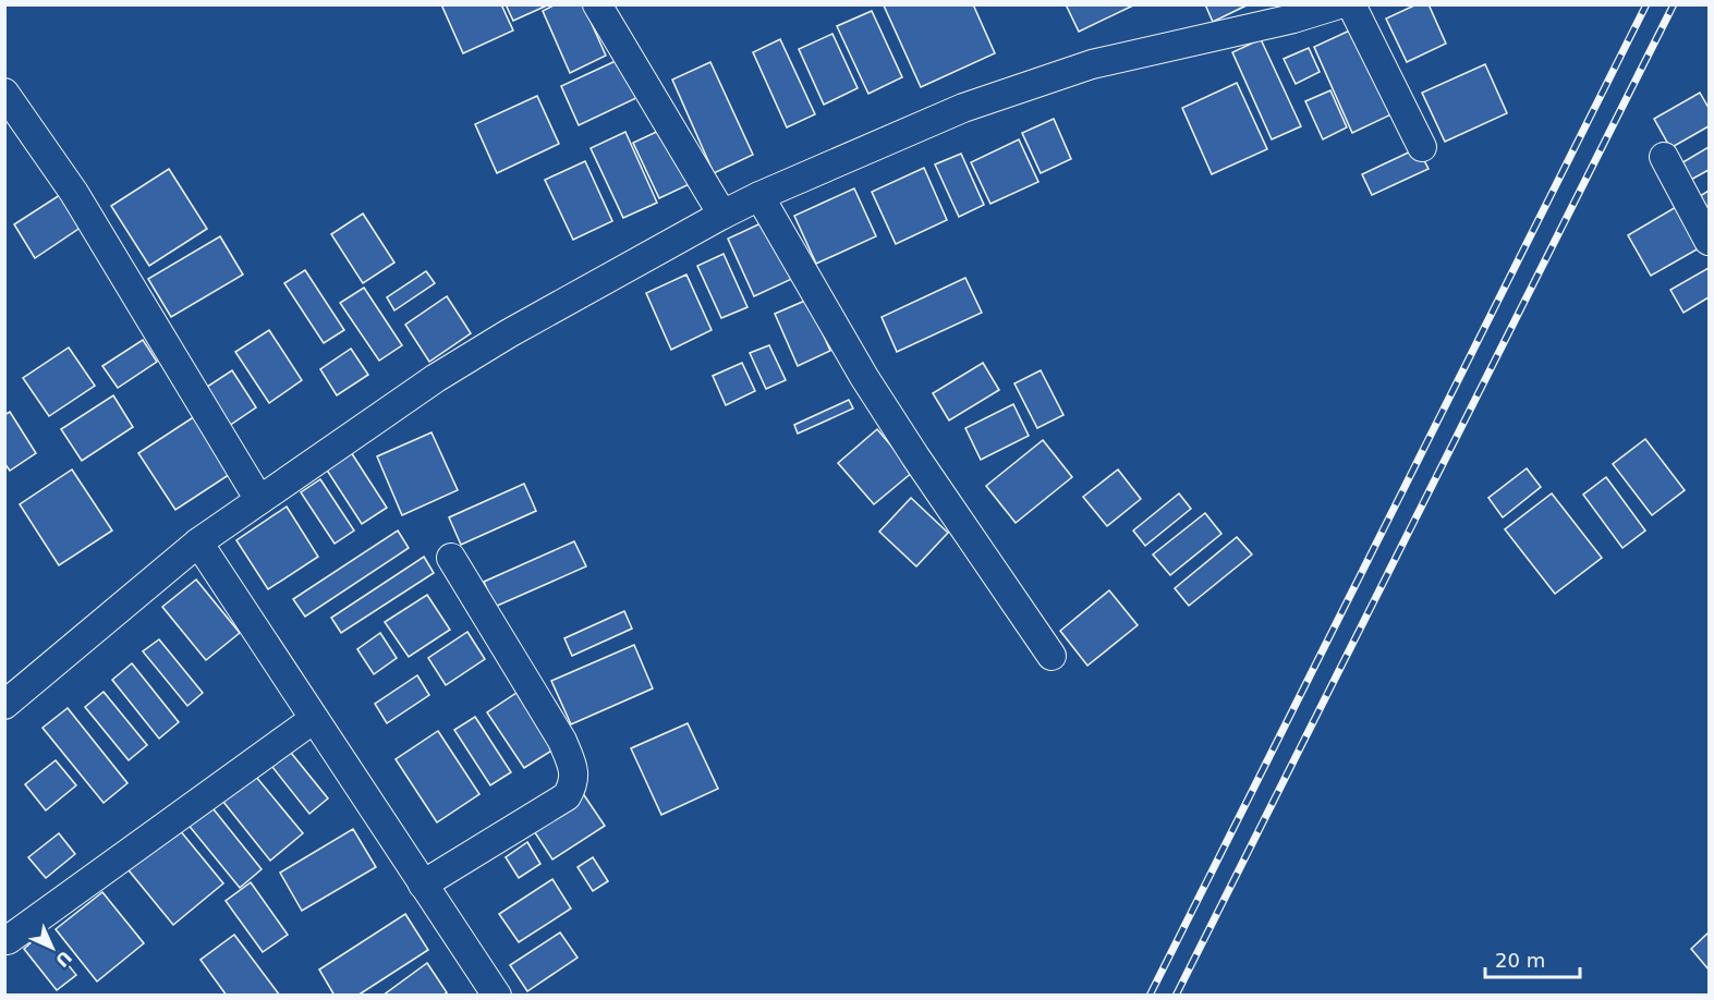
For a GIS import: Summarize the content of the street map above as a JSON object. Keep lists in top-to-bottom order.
{
  "scale_bar": "20 m",
  "north": "bottom right"
}
